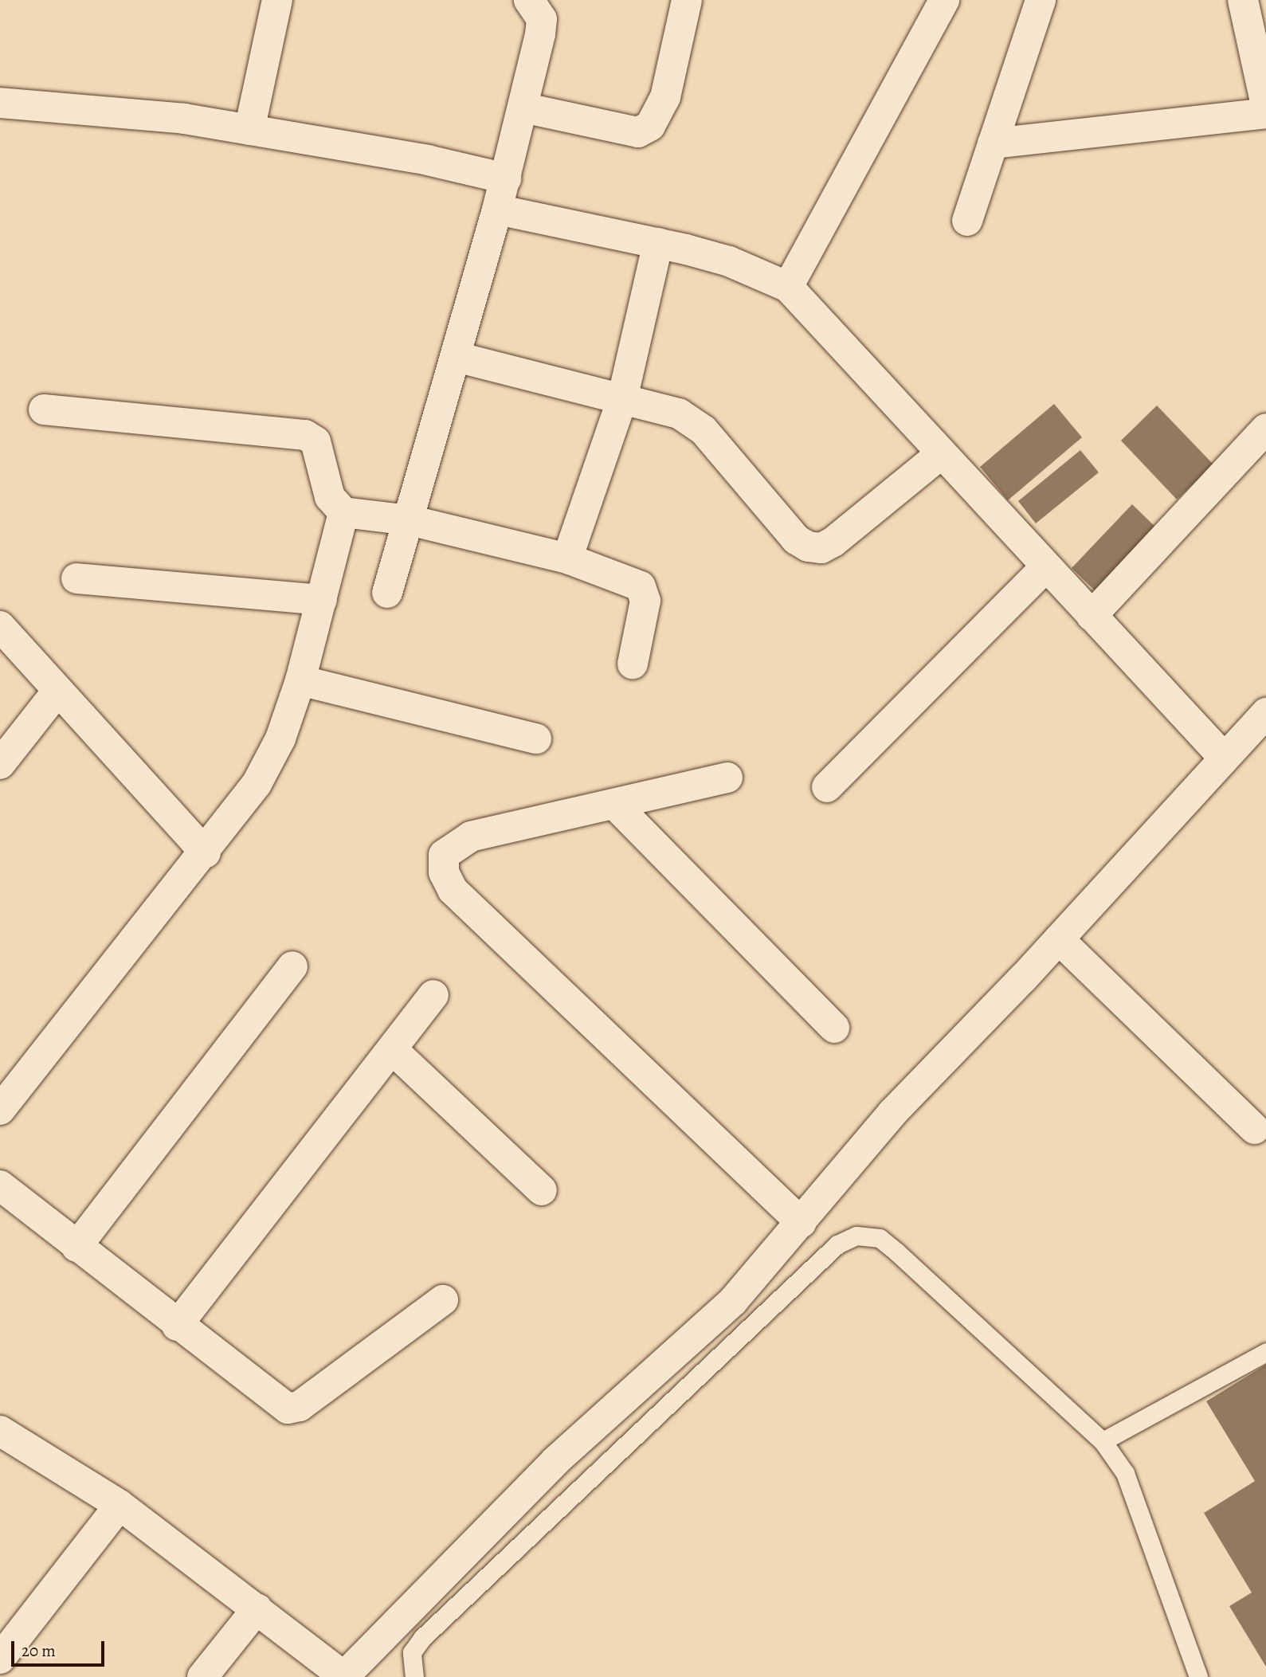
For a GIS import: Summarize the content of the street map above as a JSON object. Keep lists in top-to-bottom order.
{
  "scale_bar": "20 m"
}
